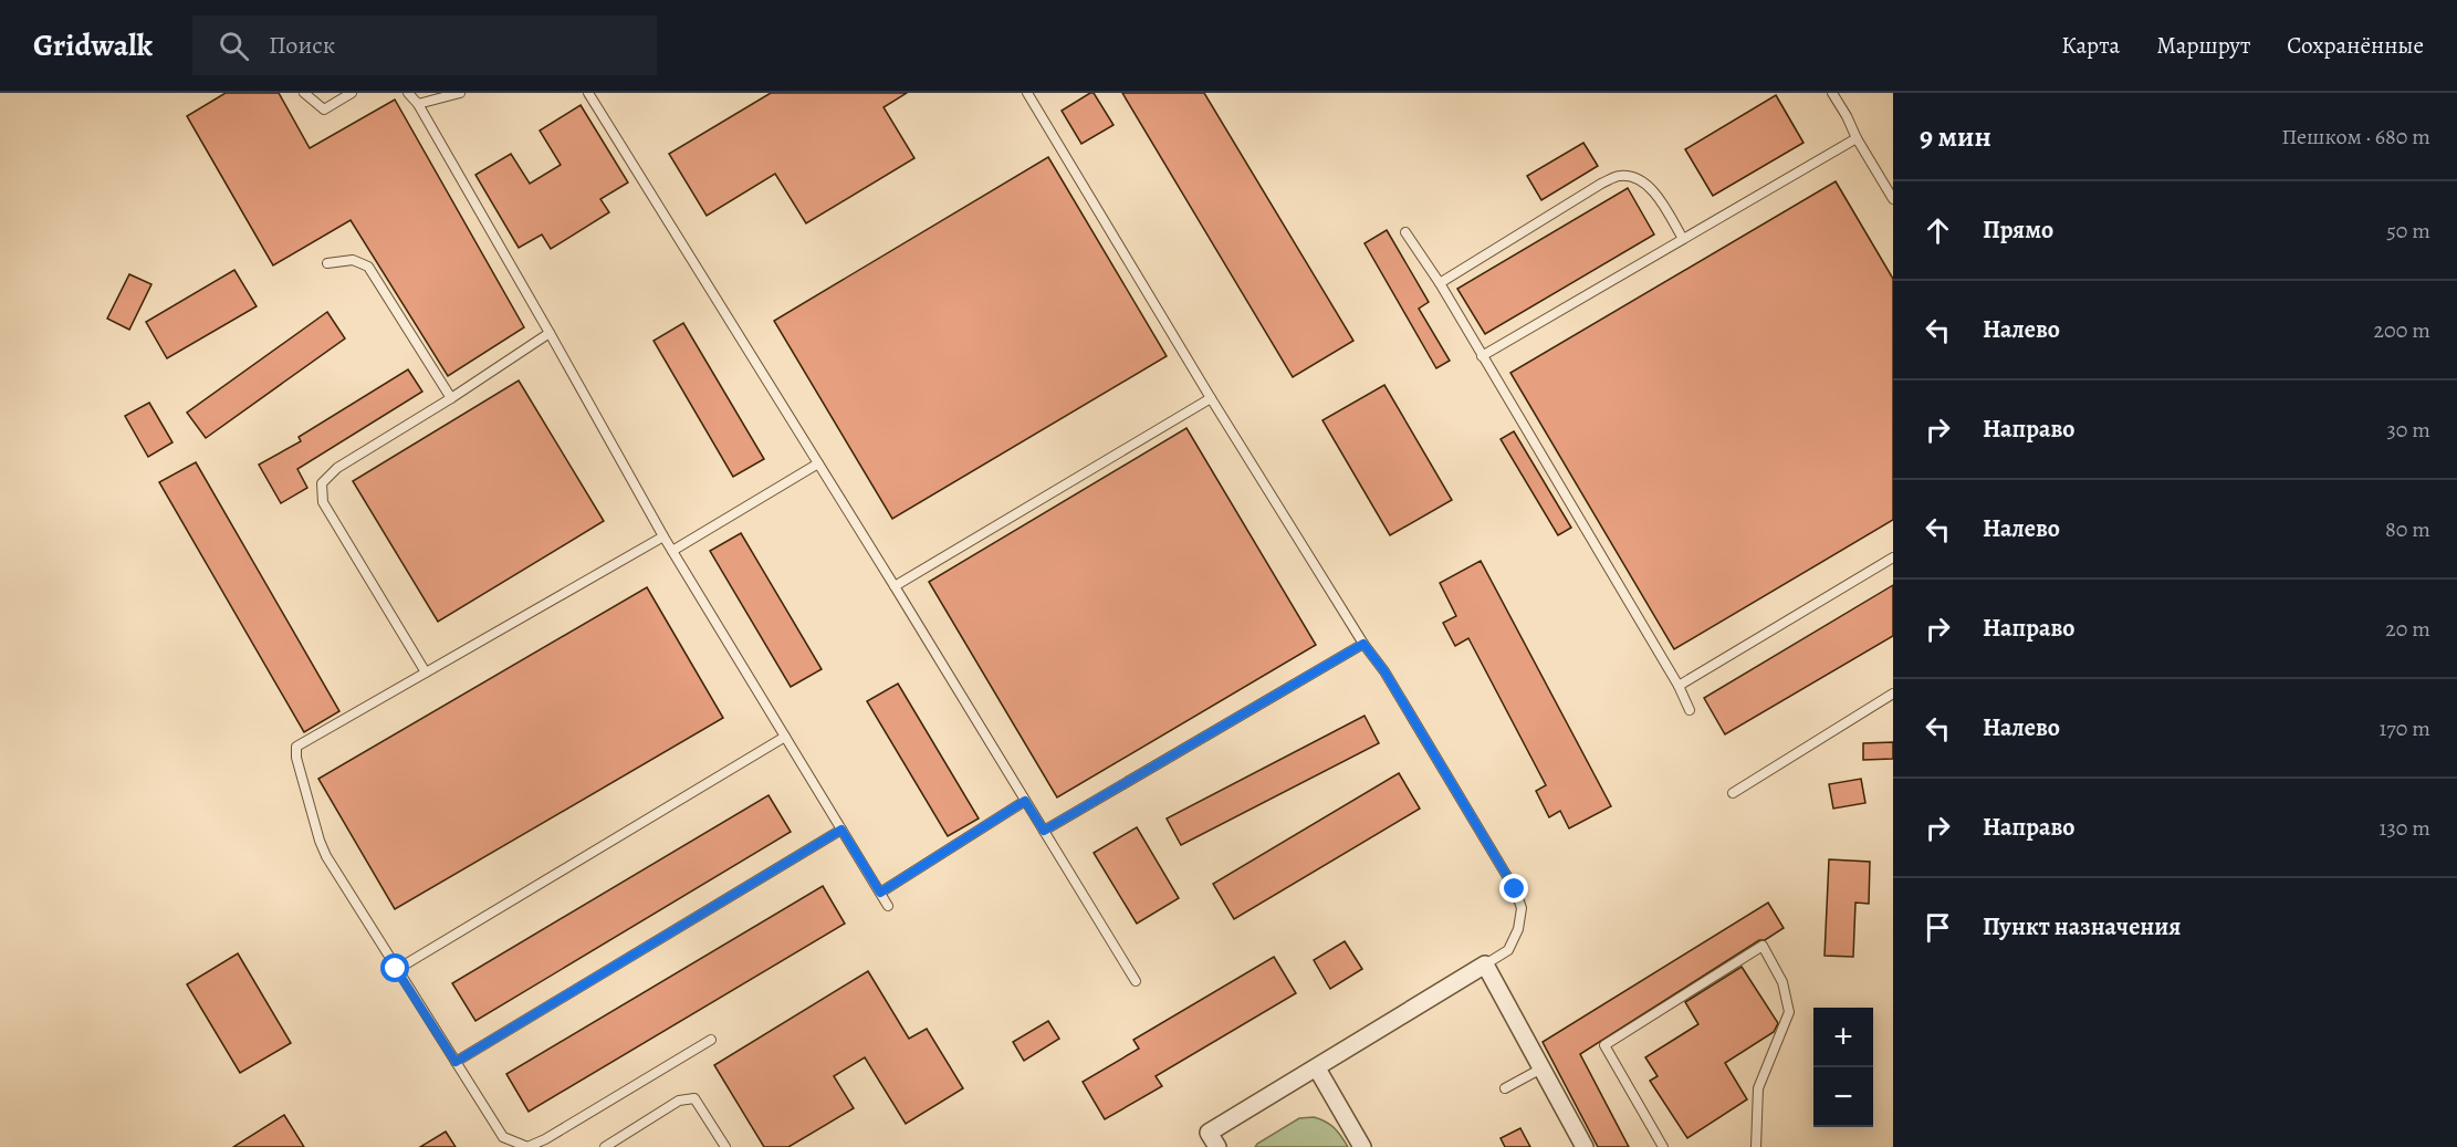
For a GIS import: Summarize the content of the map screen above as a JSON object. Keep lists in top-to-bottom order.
{
  "page": {
    "header": "Gridwalk",
    "search": "Поиск",
    "nav": ["Карта", "Маршрут", "Сохранённые"],
    "heading": ["9 мин", "Пешком · 680 m"],
    "list": [
      ["Прямо", "50 m"],
      ["Налево", "200 m"],
      ["Направо", "30 m"],
      ["Налево", "80 m"],
      ["Направо", "20 m"],
      ["Налево", "170 m"],
      ["Направо", "130 m"],
      "Пункт назначения"
    ],
    "map_buttons": ["+", "−"]
  }
}
